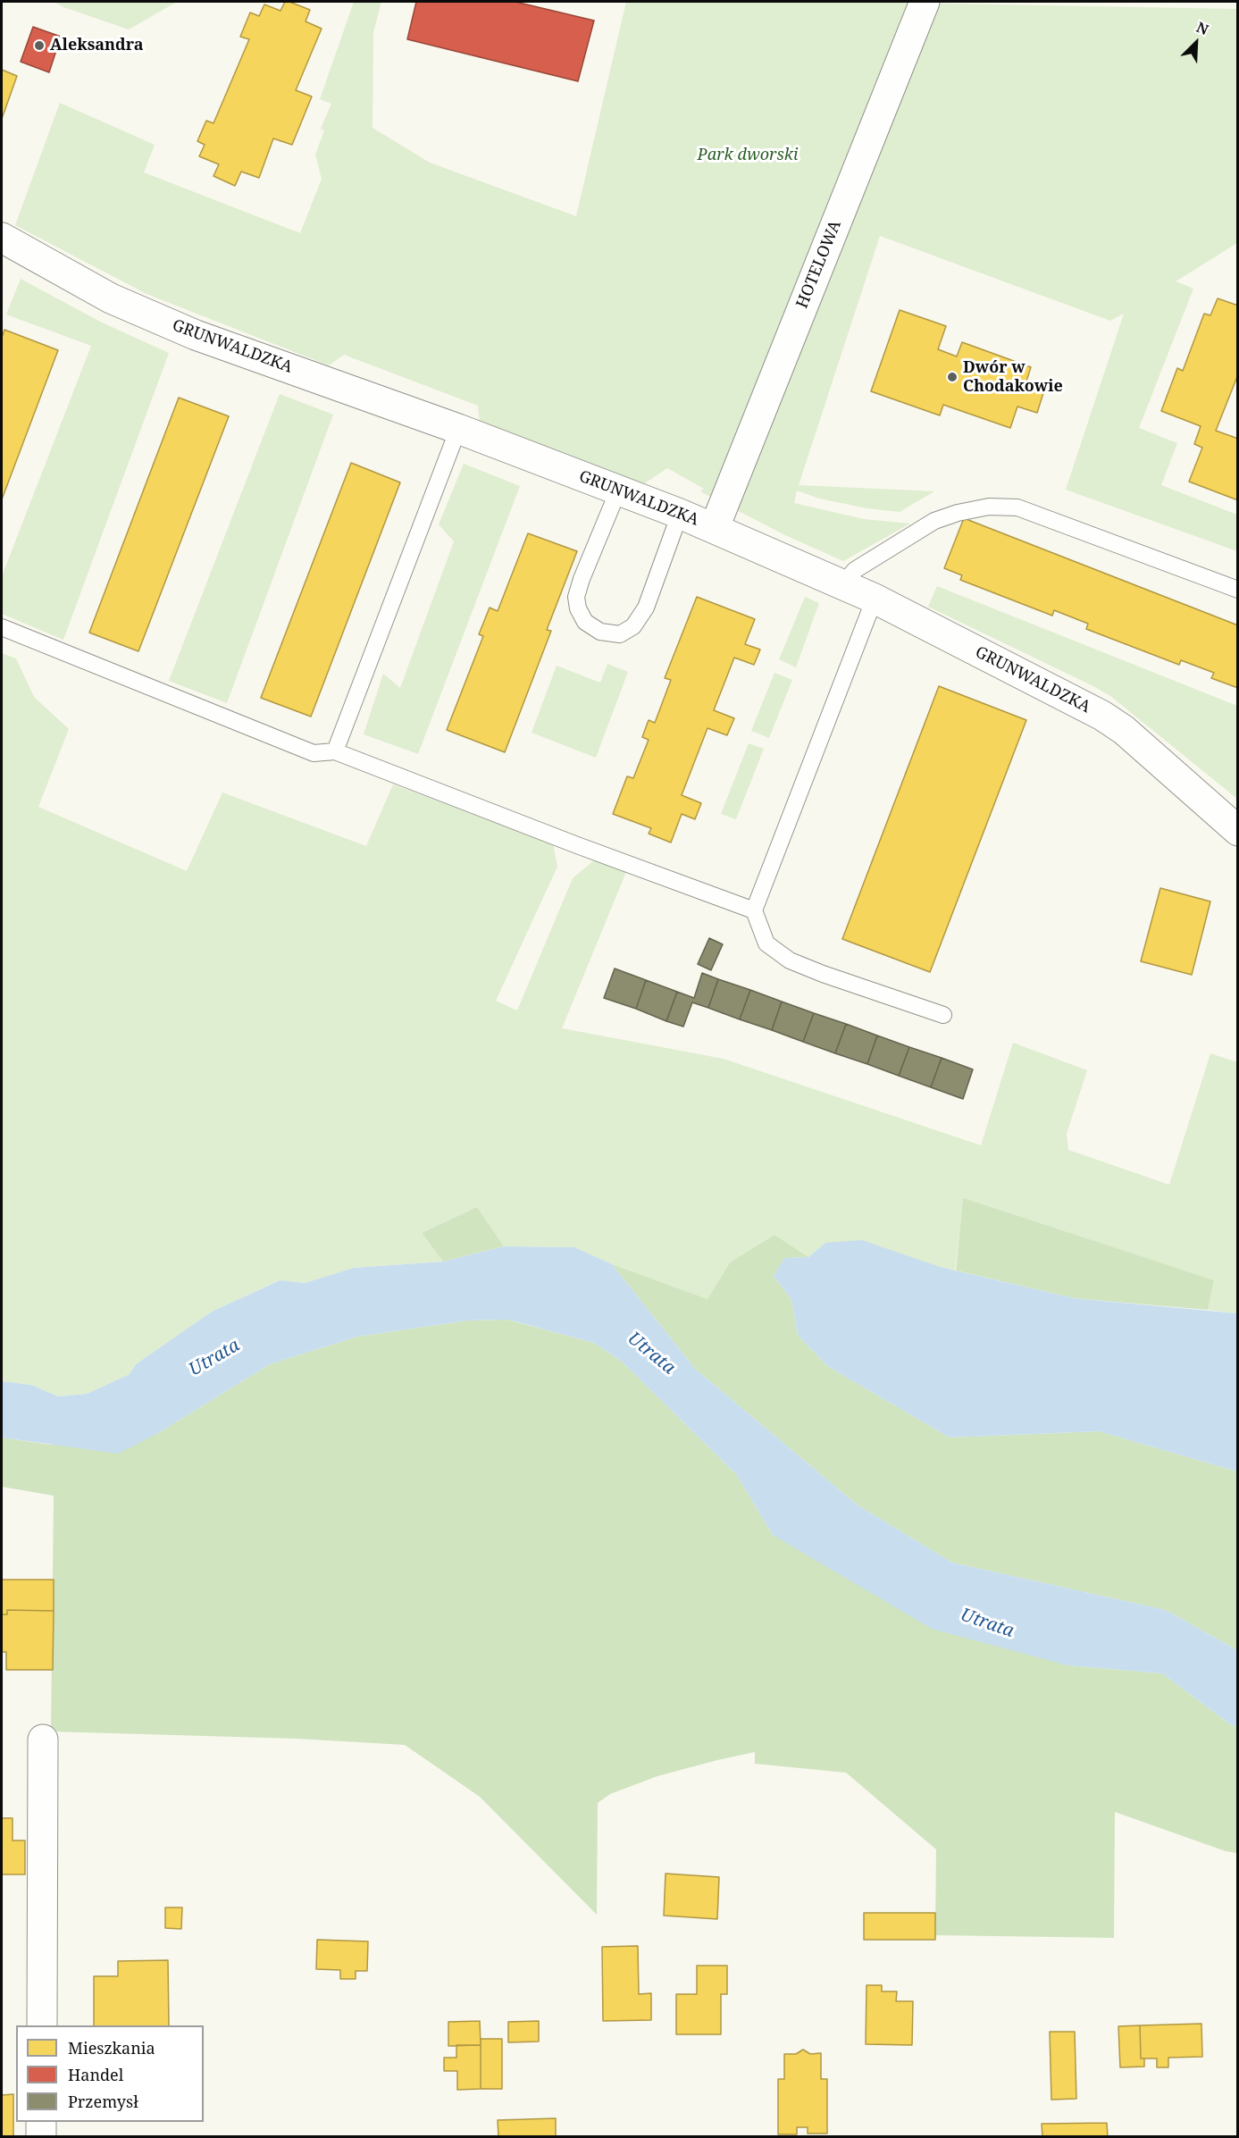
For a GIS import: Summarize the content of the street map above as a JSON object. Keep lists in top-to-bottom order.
{
  "streets": {
    "street": ["HOTELOWA", "GRUNWALDZKA"]
  },
  "crossings": [
    ["HOTELOWA", "GRUNWALDZKA"]
  ],
  "water": ["Utrata"],
  "parks": ["Park dworski"],
  "places": ["Aleksandra", "Dwór w Chodakowie"],
  "legend": ["Mieszkania", "Handel", "Przemysł"],
  "north": "top right"
}
